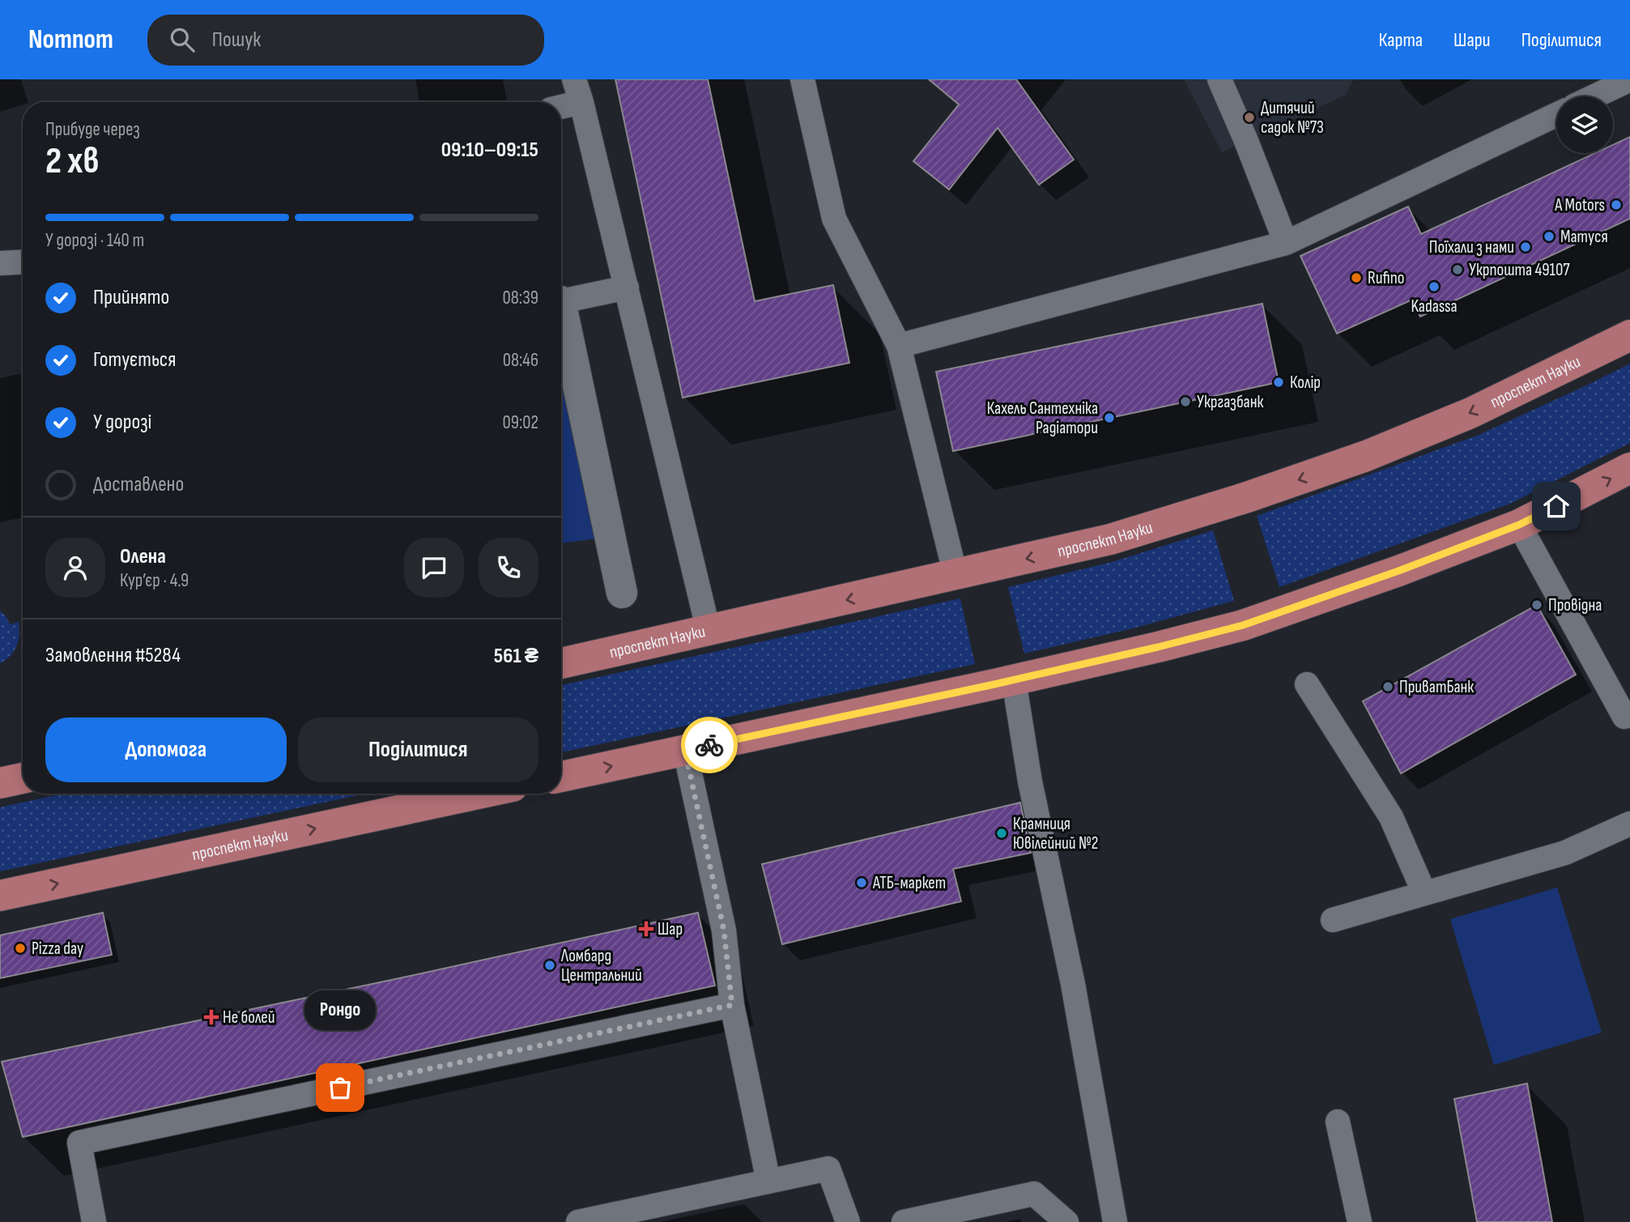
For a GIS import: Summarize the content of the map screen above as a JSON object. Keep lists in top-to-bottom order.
{
  "streets": {
    "main road": ["проспект Науки"]
  },
  "places": {
    "other": [
      "Дитячий садок №73",
      "A Motors",
      "Матуся",
      "Поїхали з нами",
      "Укрпошта 49107",
      "Rufino",
      "Kadassa",
      "Колір",
      "Укргазбанк",
      "Кахель Сантехніка Радіатори",
      "Провідна",
      "ПриватБанк",
      "Крамниця Ювілейний №2",
      "АТБ-маркет",
      "Pizza day",
      "Ломбард Центральний",
      "Рондо"
    ],
    "health": ["Шар", "Не болей"]
  },
  "page": {
    "header": "Nomnom",
    "search": "Пошук",
    "nav": ["Карта", "Шари", "Поділитися"],
    "heading": ["2 хв", "Прибуде через", "09:10–09:15"],
    "panel": [
      "Олена",
      "Кур’єр · 4.9",
      "Замовлення #5284",
      "561 ₴"
    ],
    "bar": "У дорозі · 140 m",
    "list": [
      ["Прийнято", "08:39"],
      ["Готується", "08:46"],
      ["У дорозі", "09:02"],
      "Доставлено"
    ],
    "buttons": ["Допомога", "Поділитися"],
    "bubble": "Рондо"
  }
}
